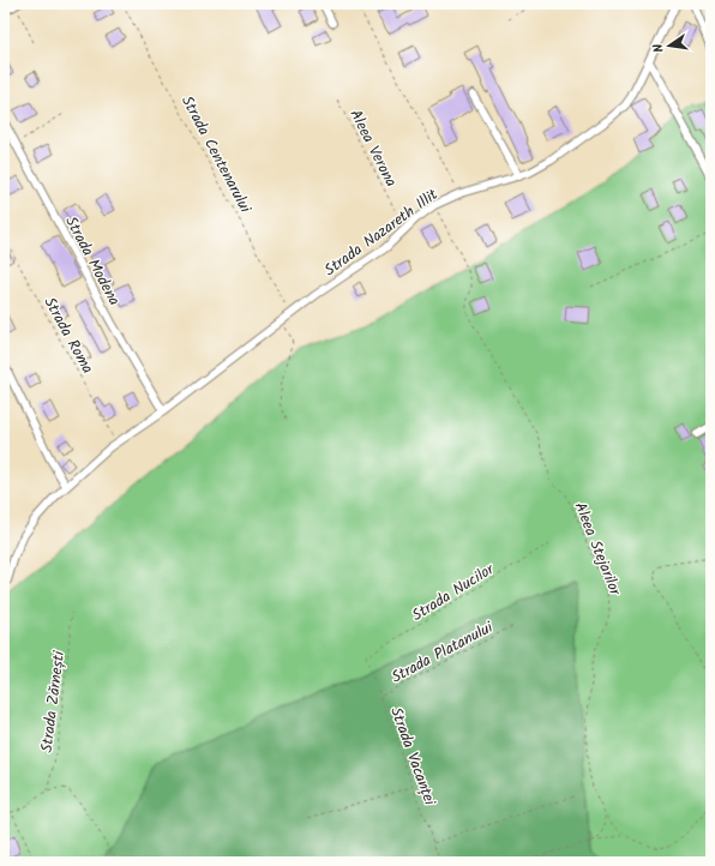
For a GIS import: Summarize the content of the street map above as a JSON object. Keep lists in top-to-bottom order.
{
  "streets": {
    "street": ["Strada Nazareth Illit", "Strada Modena"],
    "path": [
      "Aleea Verona",
      "Strada Centenarului",
      "Strada Roma",
      "Aleea Stejarilor",
      "Strada Nucilor",
      "Strada Platanului",
      "Strada Zărnești",
      "Strada Vacanței"
    ]
  },
  "crossings": [
    ["Aleea Verona", "Strada Nazareth Illit"],
    ["Strada Centenarului", "Strada Nazareth Illit"],
    ["Strada Nazareth Illit", "Strada Modena"],
    ["Strada Nazareth Illit", "Strada Roma"],
    ["Strada Nazareth Illit", "Aleea Stejarilor"],
    ["Strada Nucilor", "Strada Vacanței"],
    ["Strada Platanului", "Strada Vacanței"]
  ],
  "north": "left"
}
